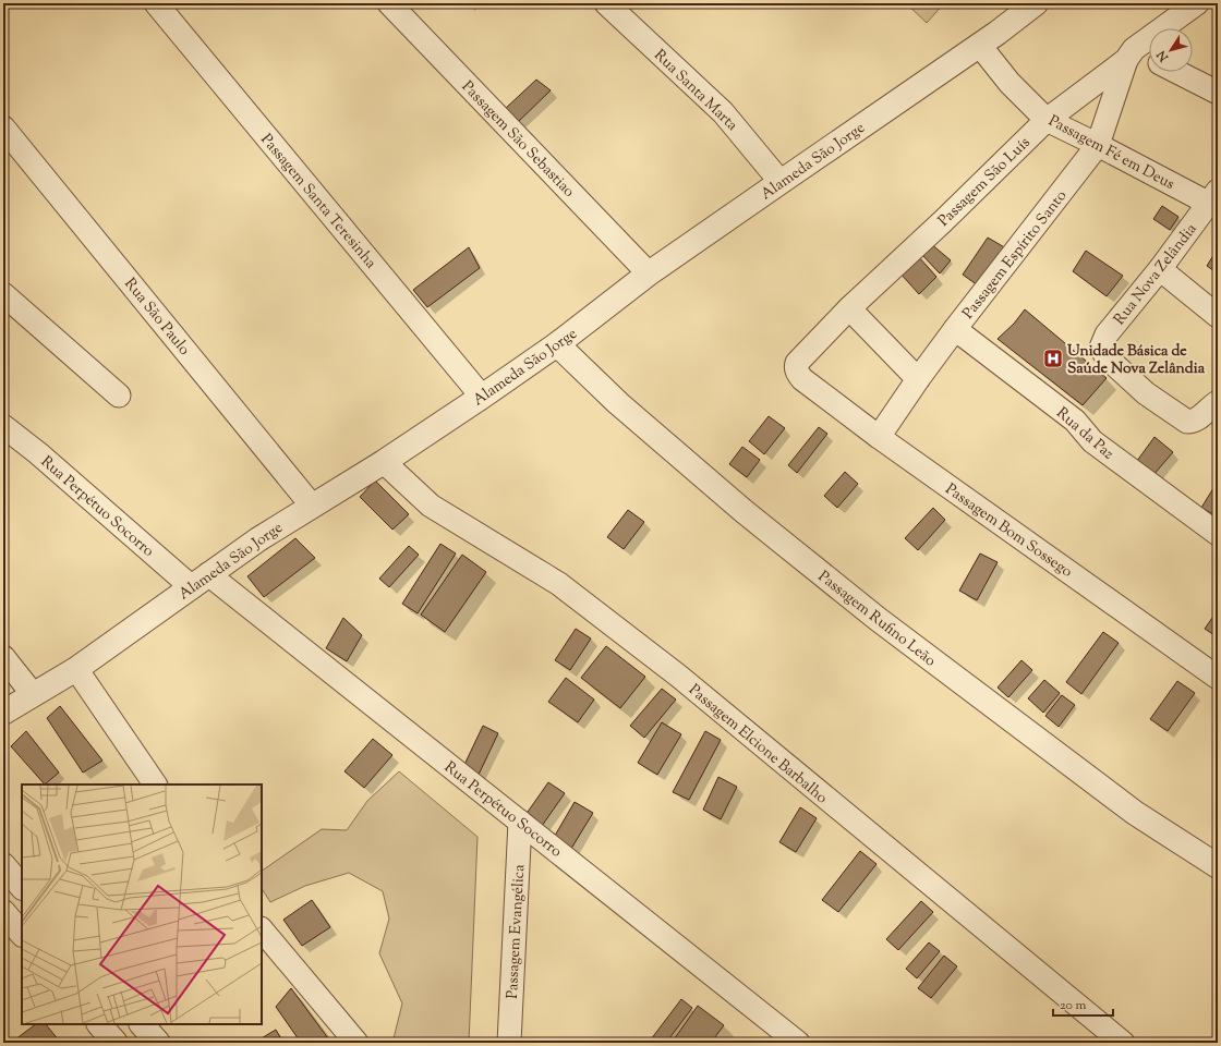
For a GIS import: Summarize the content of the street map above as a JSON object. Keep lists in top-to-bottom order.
{
  "streets": {
    "street": [
      "Rua Santa Marta",
      "Passagem São Sebastiao",
      "Passagem Fé em Deus",
      "Alameda São Jorge",
      "Passagem São Luís",
      "Passagem Santa Teresinha",
      "Passagem Espírito Santo",
      "Rua Nova Zelândia",
      "Rua São Paulo",
      "Rua da Paz",
      "Rua Perpétuo Socorro",
      "Passagem Bom Sossego",
      "Passagem Rufino Leão",
      "Passagem Elcione Barbalho",
      "Passagem Evangélica"
    ]
  },
  "crossings": [
    ["Rua Santa Marta", "Alameda São Jorge"],
    ["Passagem São Sebastiao", "Alameda São Jorge"],
    ["Passagem Fé em Deus", "Alameda São Jorge"],
    ["Passagem Fé em Deus", "Passagem São Luís"],
    ["Passagem Fé em Deus", "Passagem Espírito Santo"],
    ["Passagem Fé em Deus", "Rua Nova Zelândia"],
    ["Alameda São Jorge", "Passagem Santa Teresinha"],
    ["Alameda São Jorge", "Rua São Paulo"],
    ["Alameda São Jorge", "Rua Perpétuo Socorro"],
    ["Alameda São Jorge", "Passagem Rufino Leão"],
    ["Alameda São Jorge", "Passagem Elcione Barbalho"],
    ["Passagem São Luís", "Passagem Espírito Santo"],
    ["Passagem São Luís", "Passagem Bom Sossego"],
    ["Passagem Espírito Santo", "Rua da Paz"],
    ["Passagem Espírito Santo", "Passagem Bom Sossego"],
    ["Rua Perpétuo Socorro", "Passagem Evangélica"]
  ],
  "places": {
    "hospital": ["Unidade Básica de Saúde Nova Zelândia"]
  },
  "scale_bar": "20 m",
  "north": "bottom left"
}
